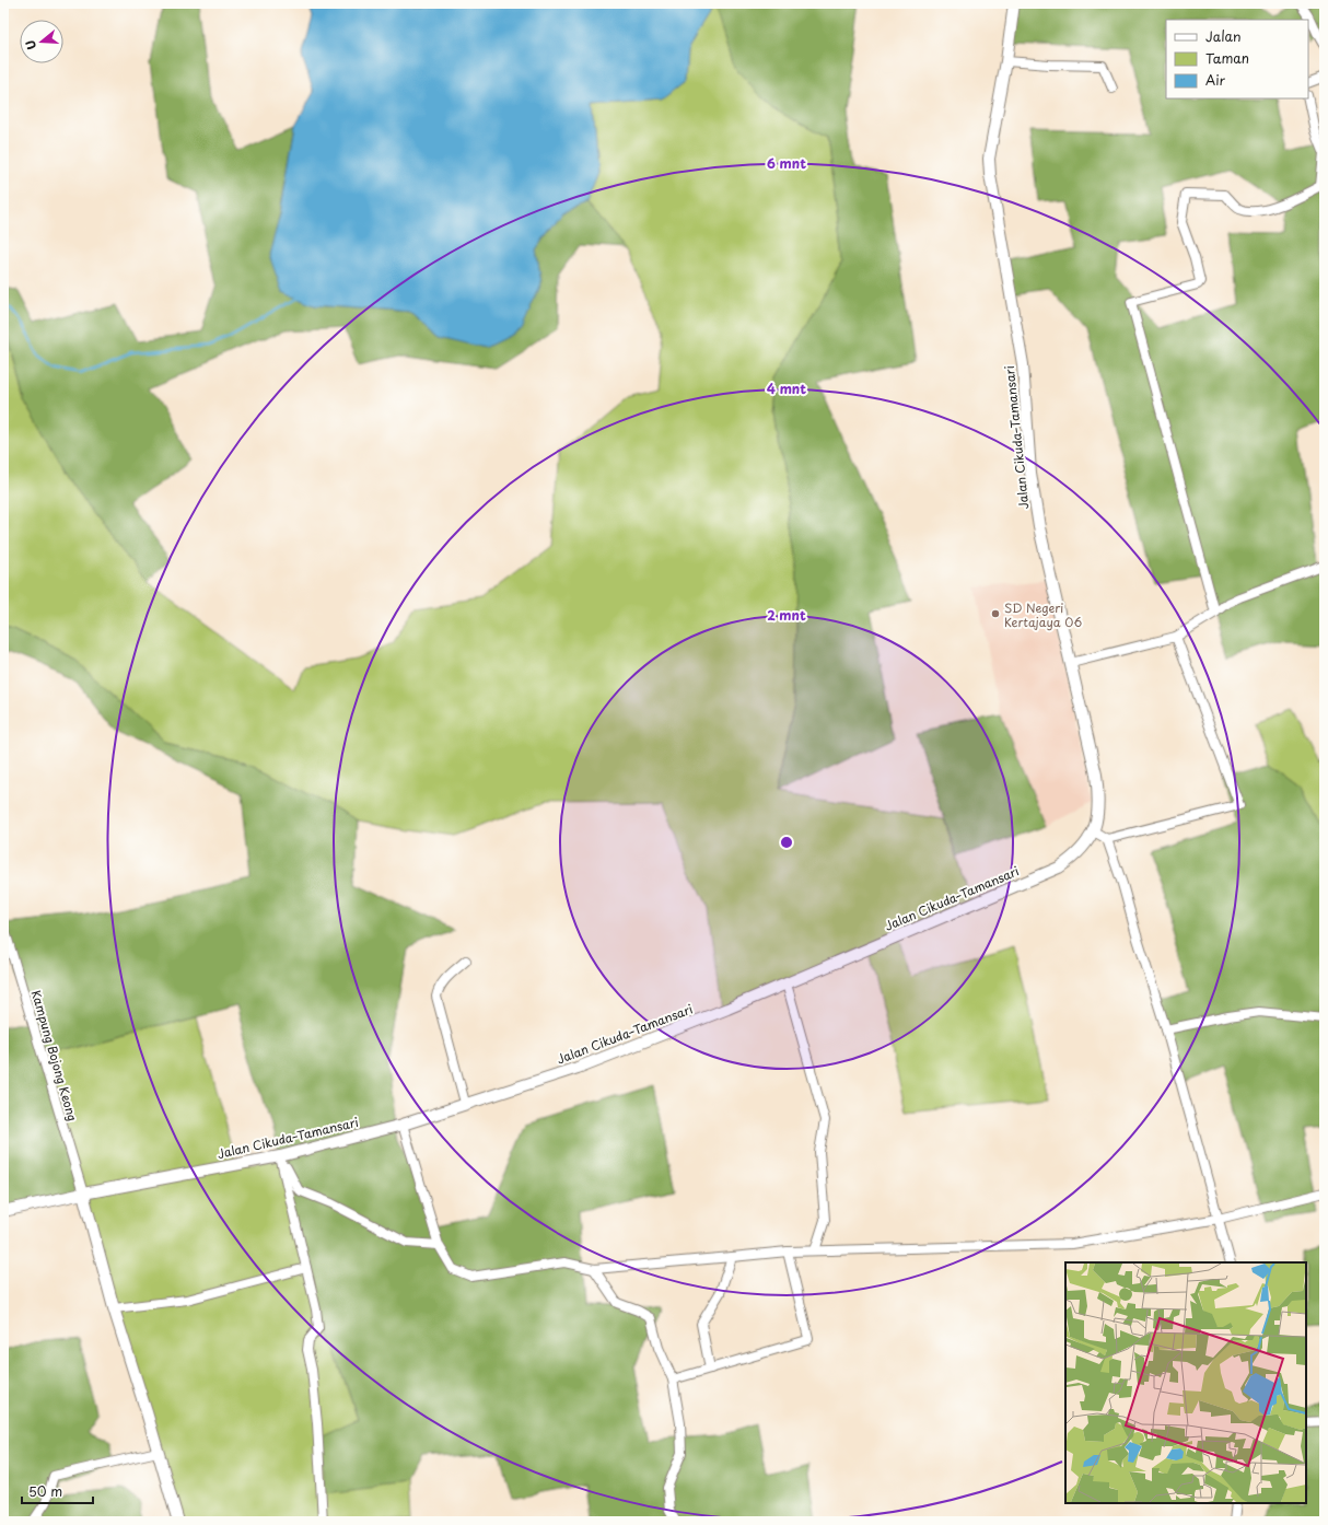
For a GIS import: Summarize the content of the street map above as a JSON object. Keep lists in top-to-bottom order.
{
  "streets": {
    "street": ["Jalan Cikuda–Tamansari", "Kampung Bojong Keong"]
  },
  "crossings": [
    ["Jalan Cikuda–Tamansari", "Kampung Bojong Keong"]
  ],
  "places": ["SD Negeri Kertajaya 06"],
  "legend": ["Jalan", "Taman", "Air"],
  "scale_bar": "50 m",
  "north": "left",
  "rings": ["6 mnt", "4 mnt", "2 mnt"]
}
